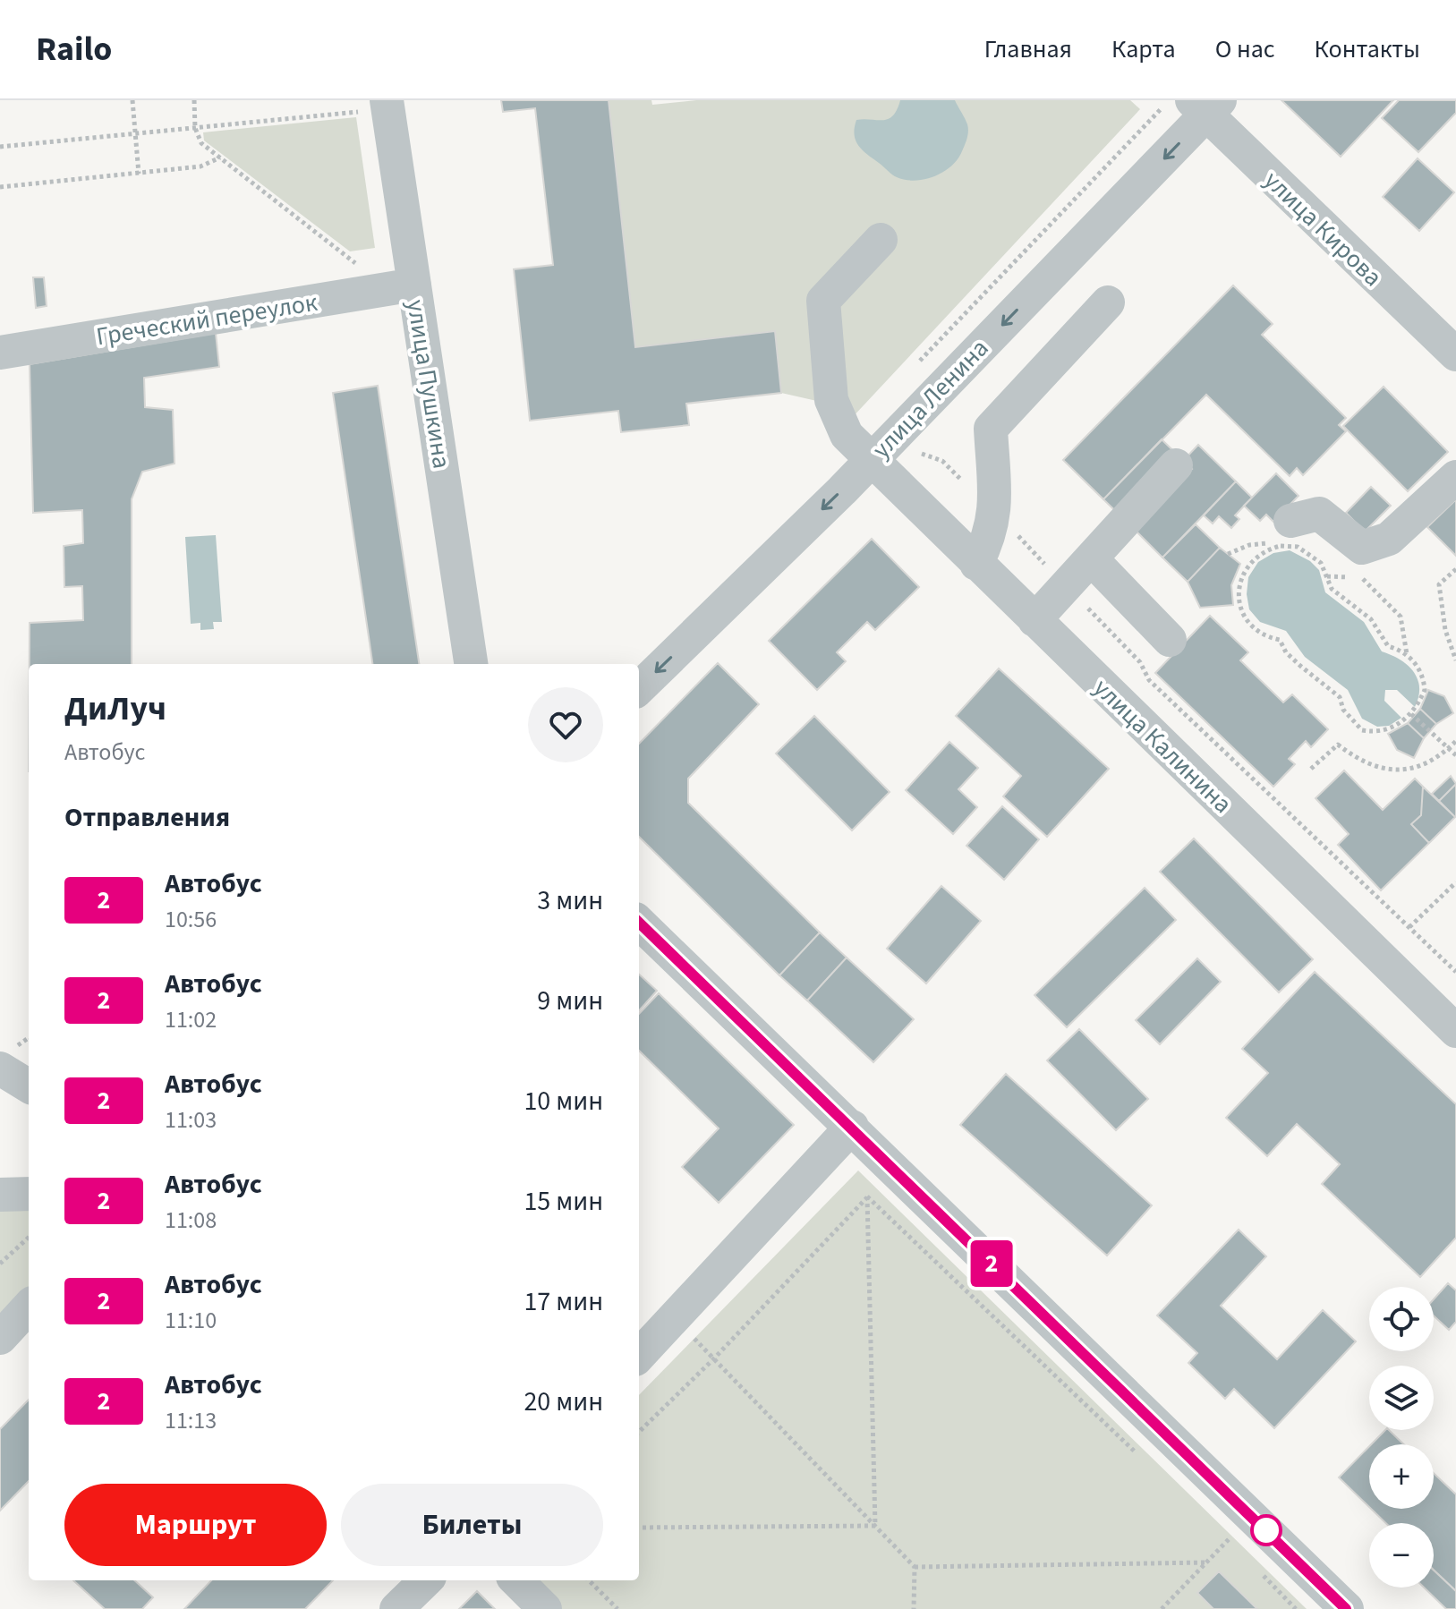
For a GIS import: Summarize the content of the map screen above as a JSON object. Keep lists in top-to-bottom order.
{
  "streets": {
    "street": [
      "улица Кирова",
      "Греческий переулок",
      "улица Пушкина",
      "улица Ленина",
      "улица Калинина"
    ]
  },
  "crossings": [
    ["улица Кирова", "улица Ленина"],
    ["Греческий переулок", "улица Пушкина"],
    ["улица Ленина", "улица Калинина"]
  ],
  "one_way": ["улица Ленина"],
  "lines": ["bus line 2"],
  "page": {
    "header": "Railo",
    "nav": [
      "Главная",
      "Карта",
      "О нас",
      "Контакты"
    ],
    "on_map": "2",
    "heading": [
      ["ДиЛуч", "Автобус"],
      "Отправления"
    ],
    "list": [
      {
        "mark": "2",
        "name": "Автобус",
        "note": "10:56",
        "value": "3 мин"
      },
      {
        "mark": "2",
        "name": "Автобус",
        "note": "11:02",
        "value": "9 мин"
      },
      {
        "mark": "2",
        "name": "Автобус",
        "note": "11:03",
        "value": "10 мин"
      },
      {
        "mark": "2",
        "name": "Автобус",
        "note": "11:08",
        "value": "15 мин"
      },
      {
        "mark": "2",
        "name": "Автобус",
        "note": "11:10",
        "value": "17 мин"
      },
      {
        "mark": "2",
        "name": "Автобус",
        "note": "11:13",
        "value": "20 мин"
      }
    ],
    "map_buttons": ["+", "−"],
    "buttons": ["Маршрут", "Билеты"]
  }
}
